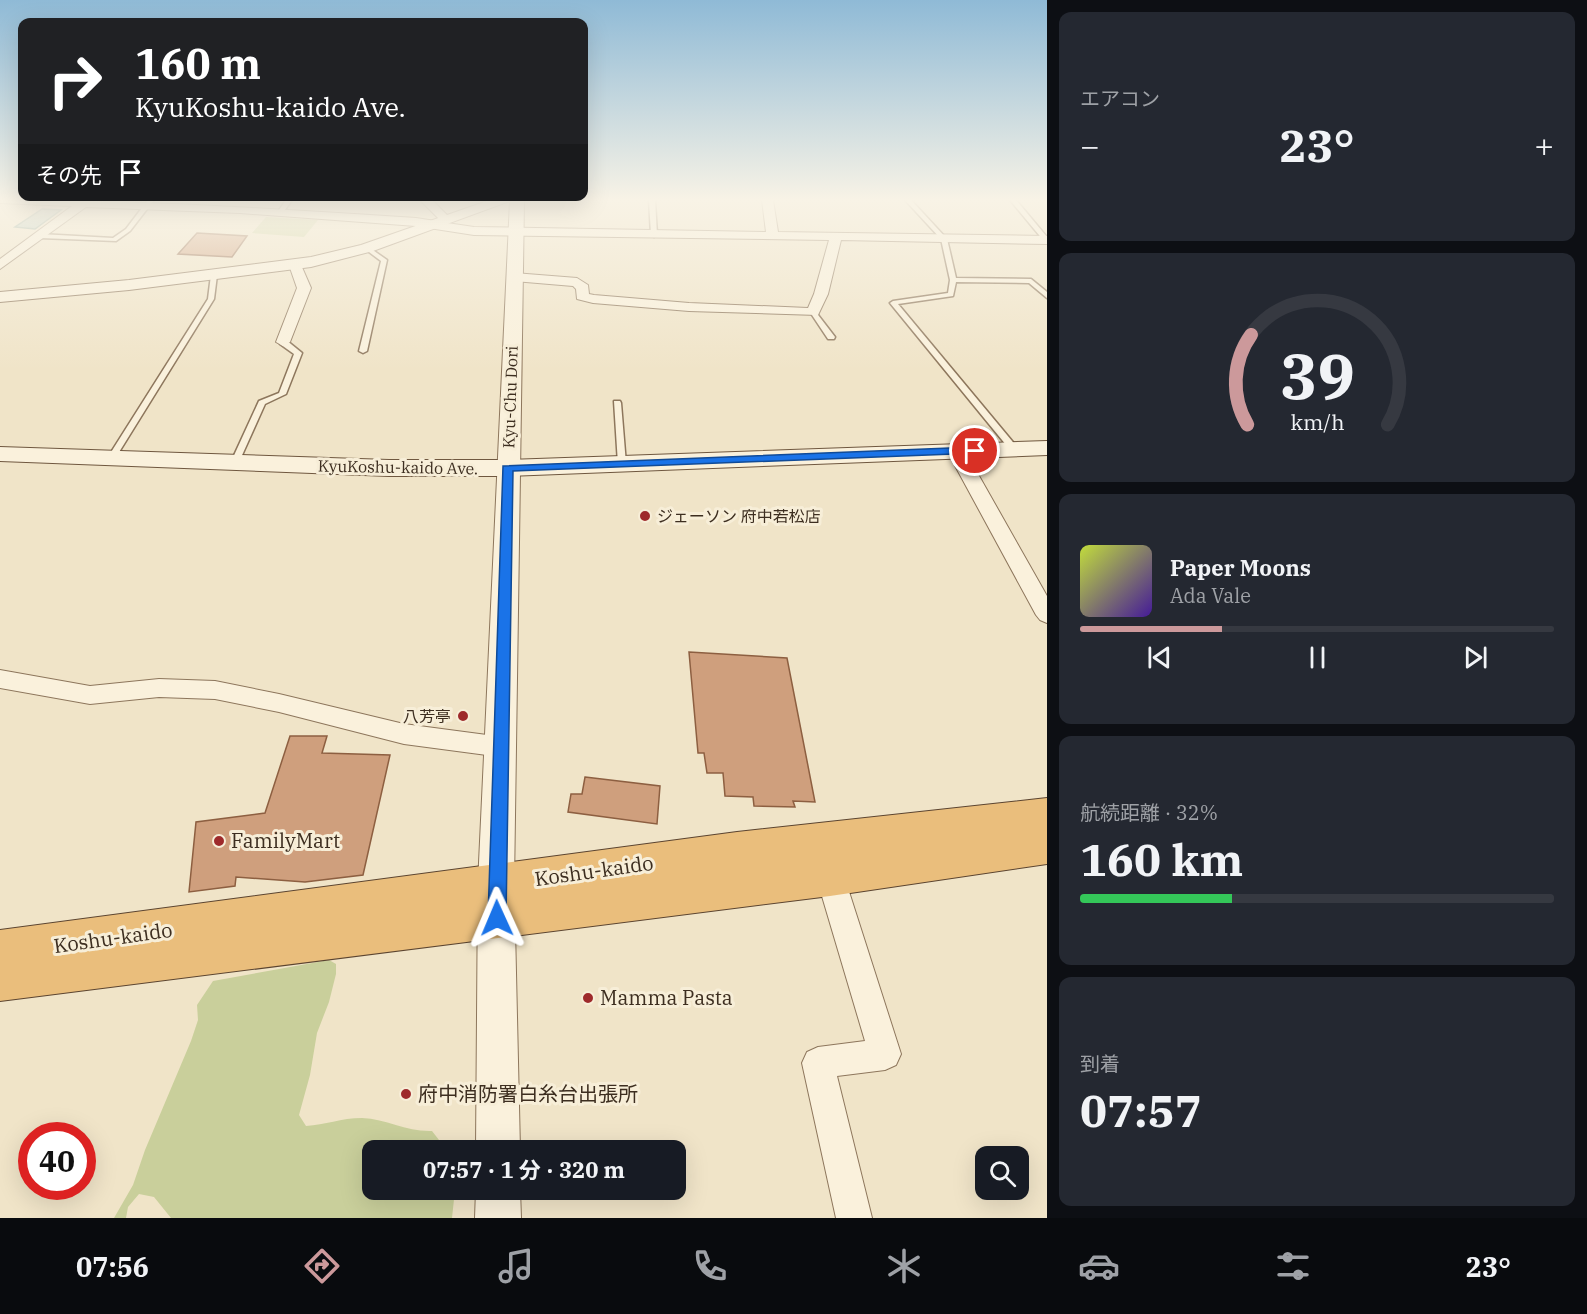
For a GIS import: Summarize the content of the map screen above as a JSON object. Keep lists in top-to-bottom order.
{
  "streets": {
    "highway": ["Koshu-kaido"],
    "main road": ["KyuKoshu-kaido Ave."],
    "street": ["Kyu-Chu Dori"]
  },
  "crossings": [
    ["Kyu-Chu Dori", "KyuKoshu-kaido Ave."],
    ["Kyu-Chu Dori", "Koshu-kaido"]
  ],
  "places": [
    "ジェーソン 府中若松店",
    "八芳亭",
    "FamilyMart",
    "Mamma Pasta",
    "府中消防署白糸台出張所"
  ],
  "page": {
    "tile": [
      "エアコン",
      ["航続距離 · 32%", "160 km"],
      ["到着", "07:57"]
    ],
    "turn": ["160 m", "KyuKoshu-kaido Ave."],
    "heat": ["−", "23°", "+"],
    "then": "その先",
    "song": ["Paper Moons", "Ada Vale"],
    "limit": "40",
    "trip": "07:57 · 1 分 · 320 m",
    "tabs": ["07:56", "23°"],
    "gauge": ["39", "km/h"]
  }
}
